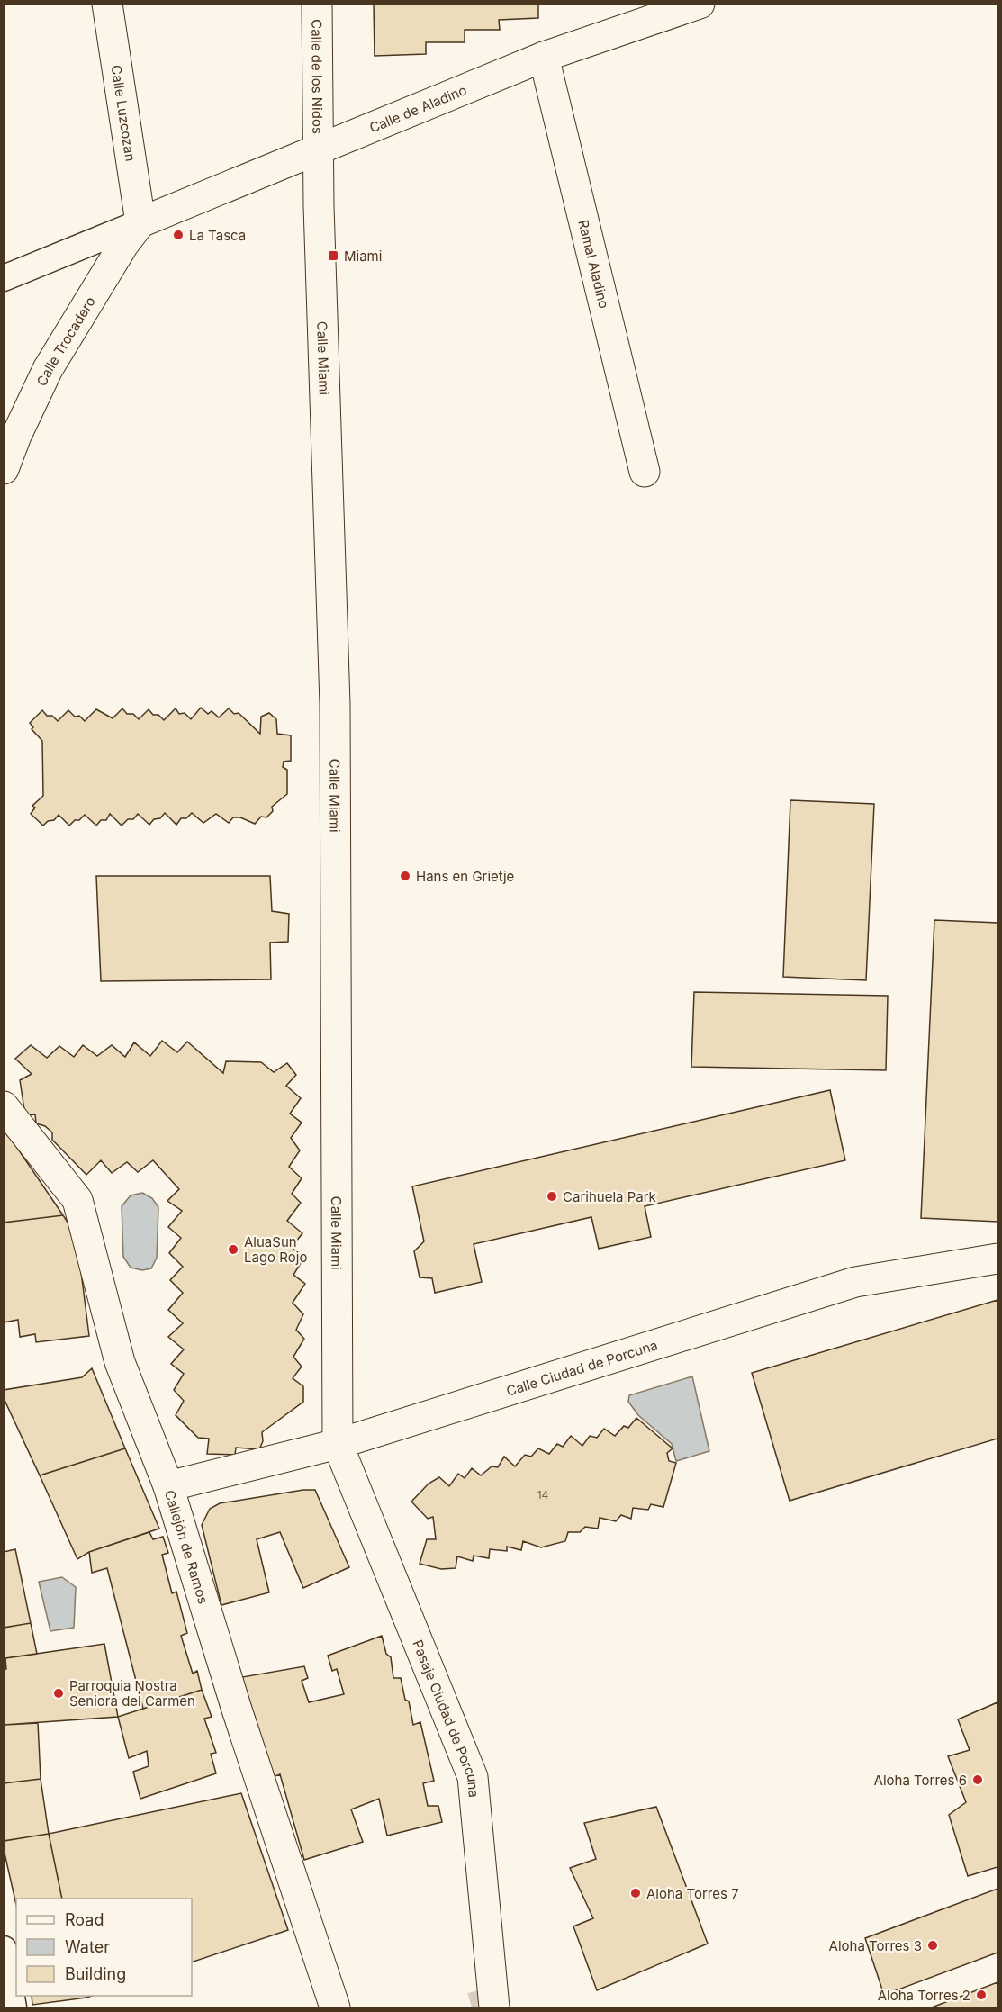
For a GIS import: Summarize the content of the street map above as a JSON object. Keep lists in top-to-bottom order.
{
  "streets": {
    "street": [
      "Calle de los Nidos",
      "Calle de Aladino",
      "Calle Luzcozan",
      "Ramal Aladino",
      "Calle Trocadero",
      "Calle Miami",
      "Calle Ciudad de Porcuna",
      "Callejón de Ramos",
      "Pasaje Ciudad de Porcuna"
    ]
  },
  "crossings": [
    ["Calle de los Nidos", "Calle de Aladino"],
    ["Calle de los Nidos", "Calle Miami"],
    ["Calle de Aladino", "Calle Luzcozan"],
    ["Calle de Aladino", "Ramal Aladino"],
    ["Calle de Aladino", "Calle Trocadero"],
    ["Calle de Aladino", "Calle Miami"],
    ["Calle Luzcozan", "Calle Trocadero"],
    ["Calle Miami", "Calle Ciudad de Porcuna"],
    ["Calle Miami", "Pasaje Ciudad de Porcuna"],
    ["Calle Ciudad de Porcuna", "Callejón de Ramos"],
    ["Calle Ciudad de Porcuna", "Pasaje Ciudad de Porcuna"]
  ],
  "places": {
    "other": [
      "La Tasca",
      "Hans en Grietje",
      "Carihuela Park",
      "AluaSun Lago Rojo",
      "Parroquia Nostra Seniora del Carmen",
      "Aloha Torres 6",
      "Aloha Torres 7",
      "Aloha Torres 3",
      "Aloha Torres 2"
    ],
    "transit": ["Miami"]
  },
  "house_numbers": ["14"],
  "legend": ["Road", "Water", "Building"]
}
